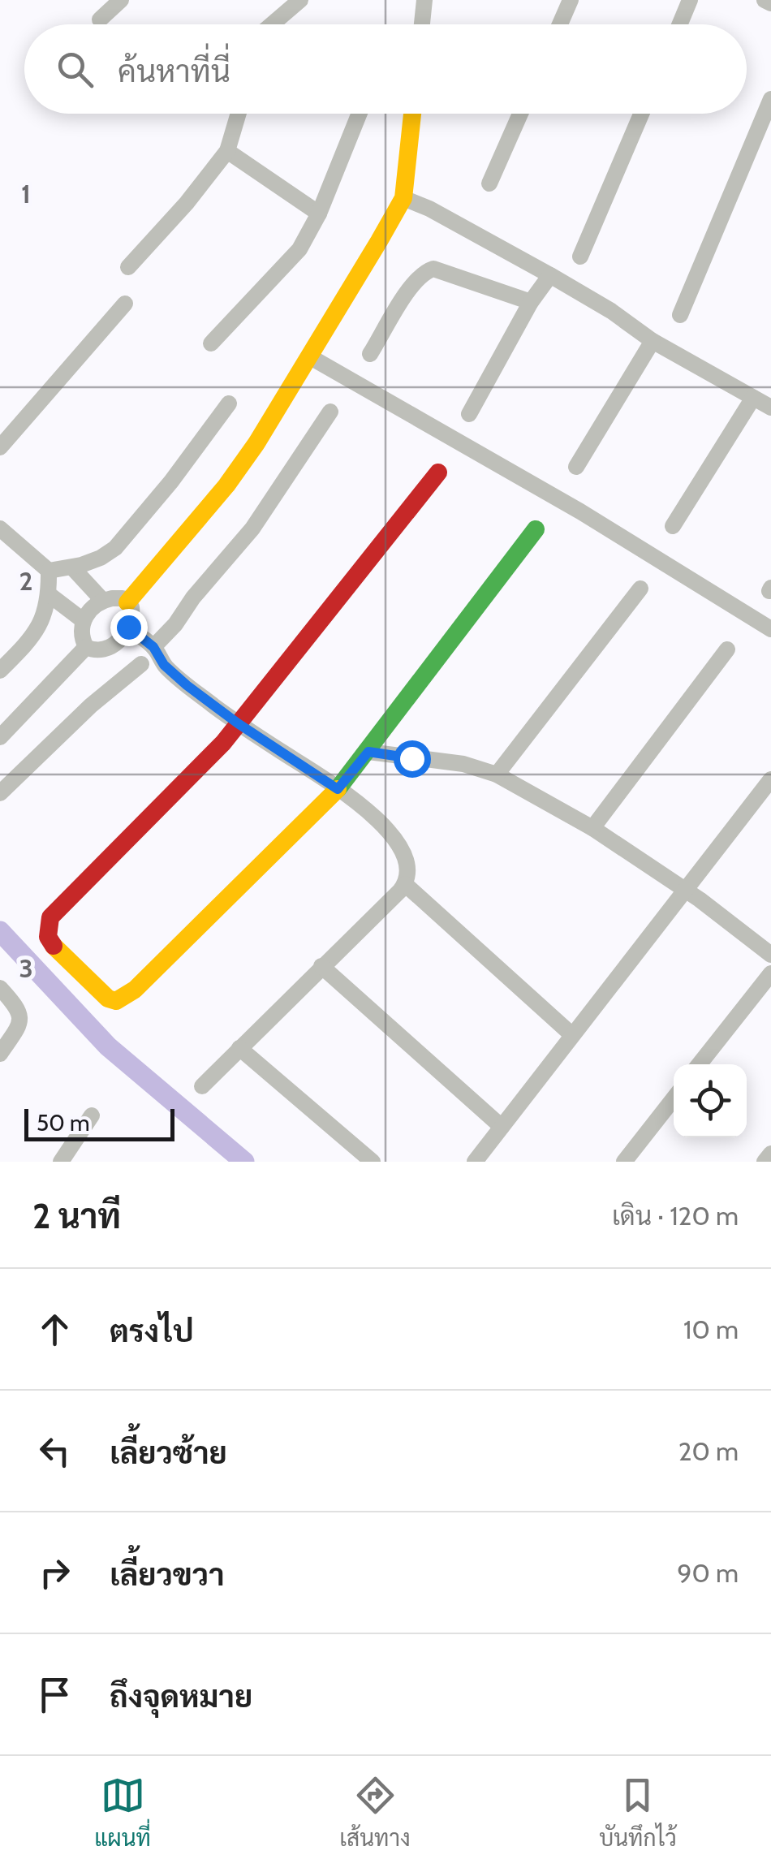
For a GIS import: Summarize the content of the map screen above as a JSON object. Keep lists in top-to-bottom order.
{
  "scale_bar": "50 m",
  "page": {
    "search": "ค้นหาที่นี่",
    "scale": "50 m",
    "heading": ["2 นาที", "เดิน · 120 m"],
    "list": [
      ["ตรงไป", "10 m"],
      ["เลี้ยวซ้าย", "20 m"],
      ["เลี้ยวขวา", "90 m"],
      "ถึงจุดหมาย"
    ],
    "nav": ["แผนที่", "เส้นทาง", "บันทึกไว้"]
  },
  "grid": {
    "rows": ["1", "2", "3"]
  }
}
